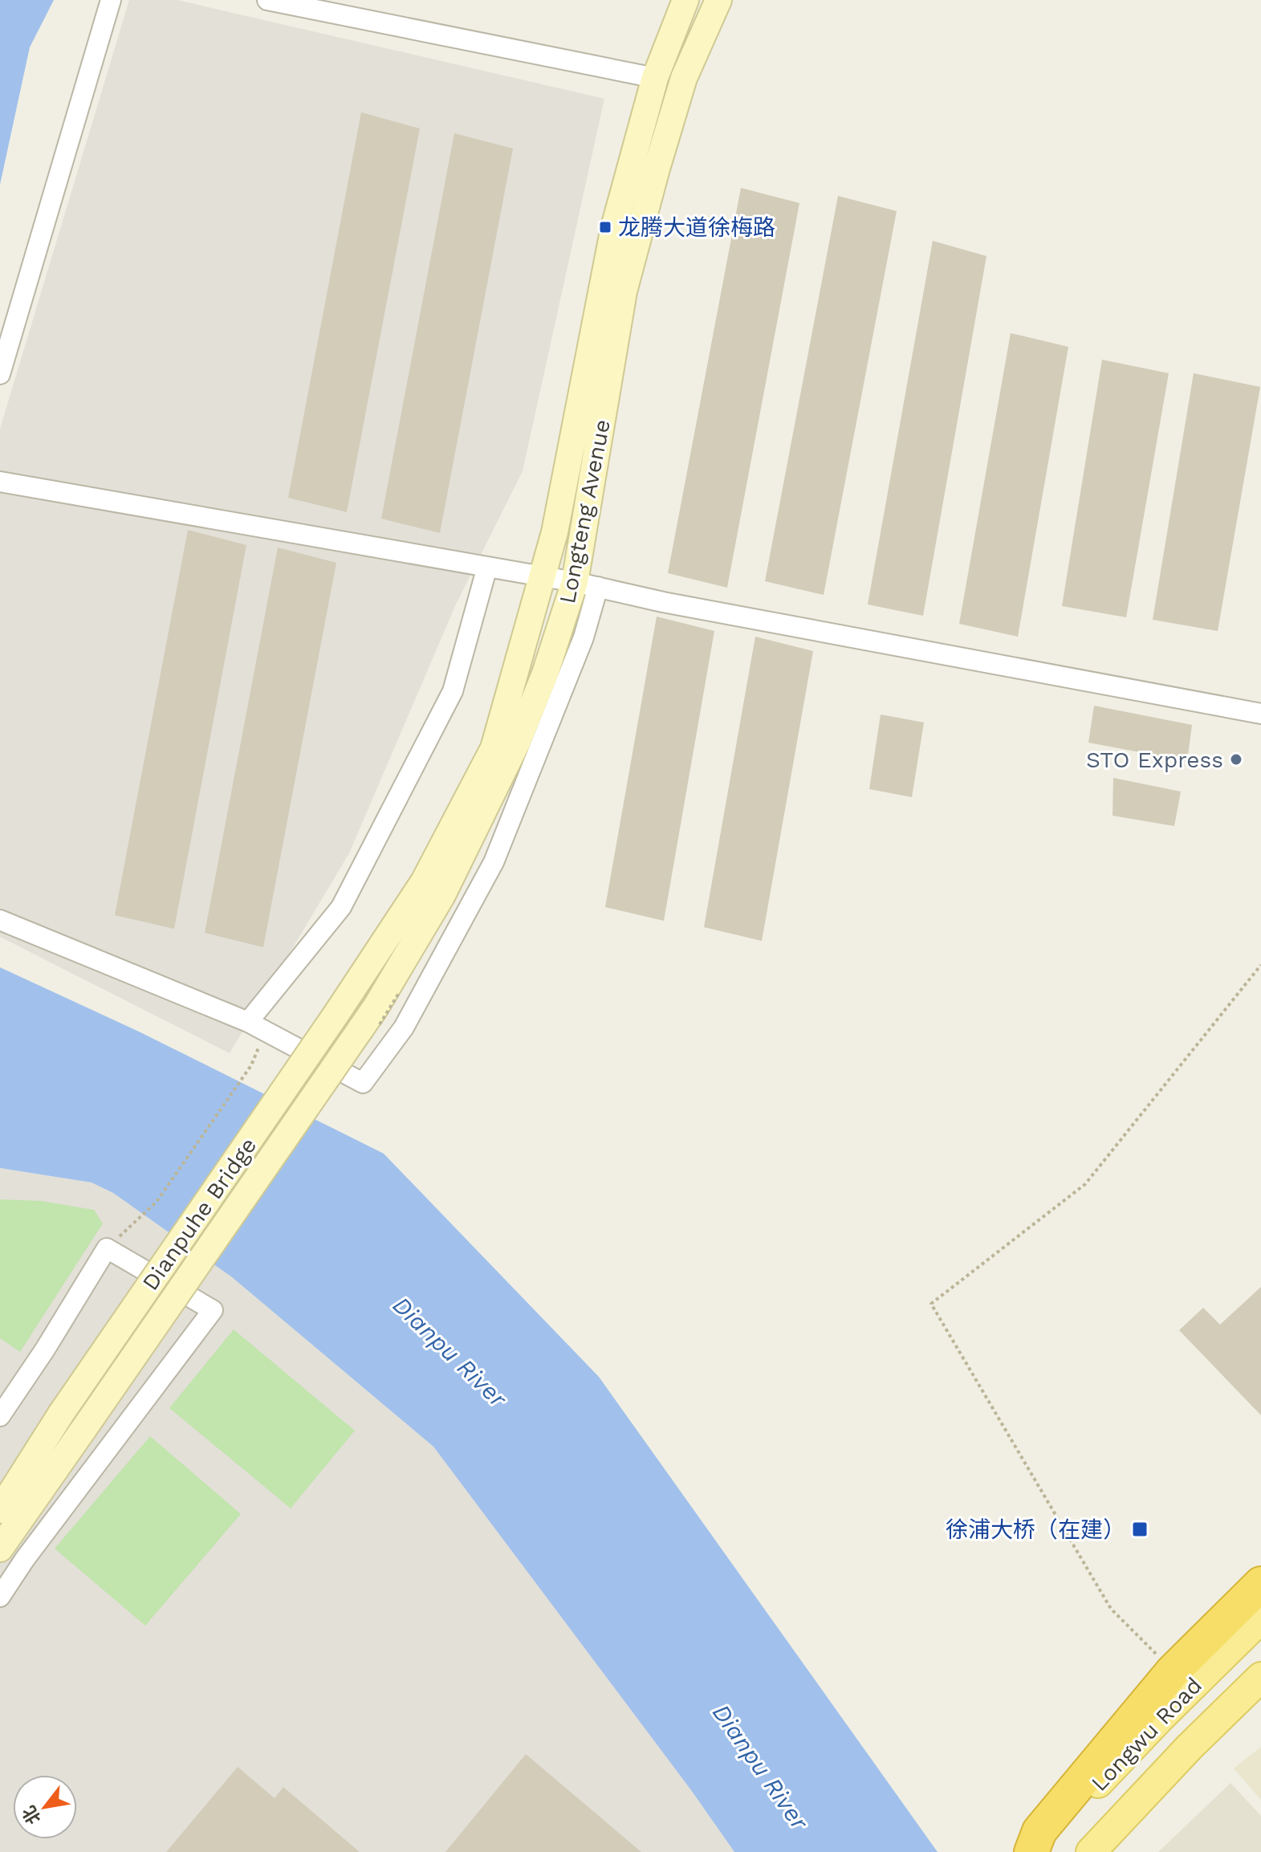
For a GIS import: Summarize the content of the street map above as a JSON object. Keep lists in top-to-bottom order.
{
  "streets": {
    "main road": ["Longteng Avenue", "Dianpuhe Bridge", "Longwu Road"]
  },
  "crossings": [
    ["Longteng Avenue", "Dianpuhe Bridge"]
  ],
  "water": ["Dianpu River"],
  "places": {
    "transit": ["龙腾大道徐梅路", "徐浦大桥（在建）"],
    "other": ["STO Express"]
  },
  "north": "bottom left"
}
